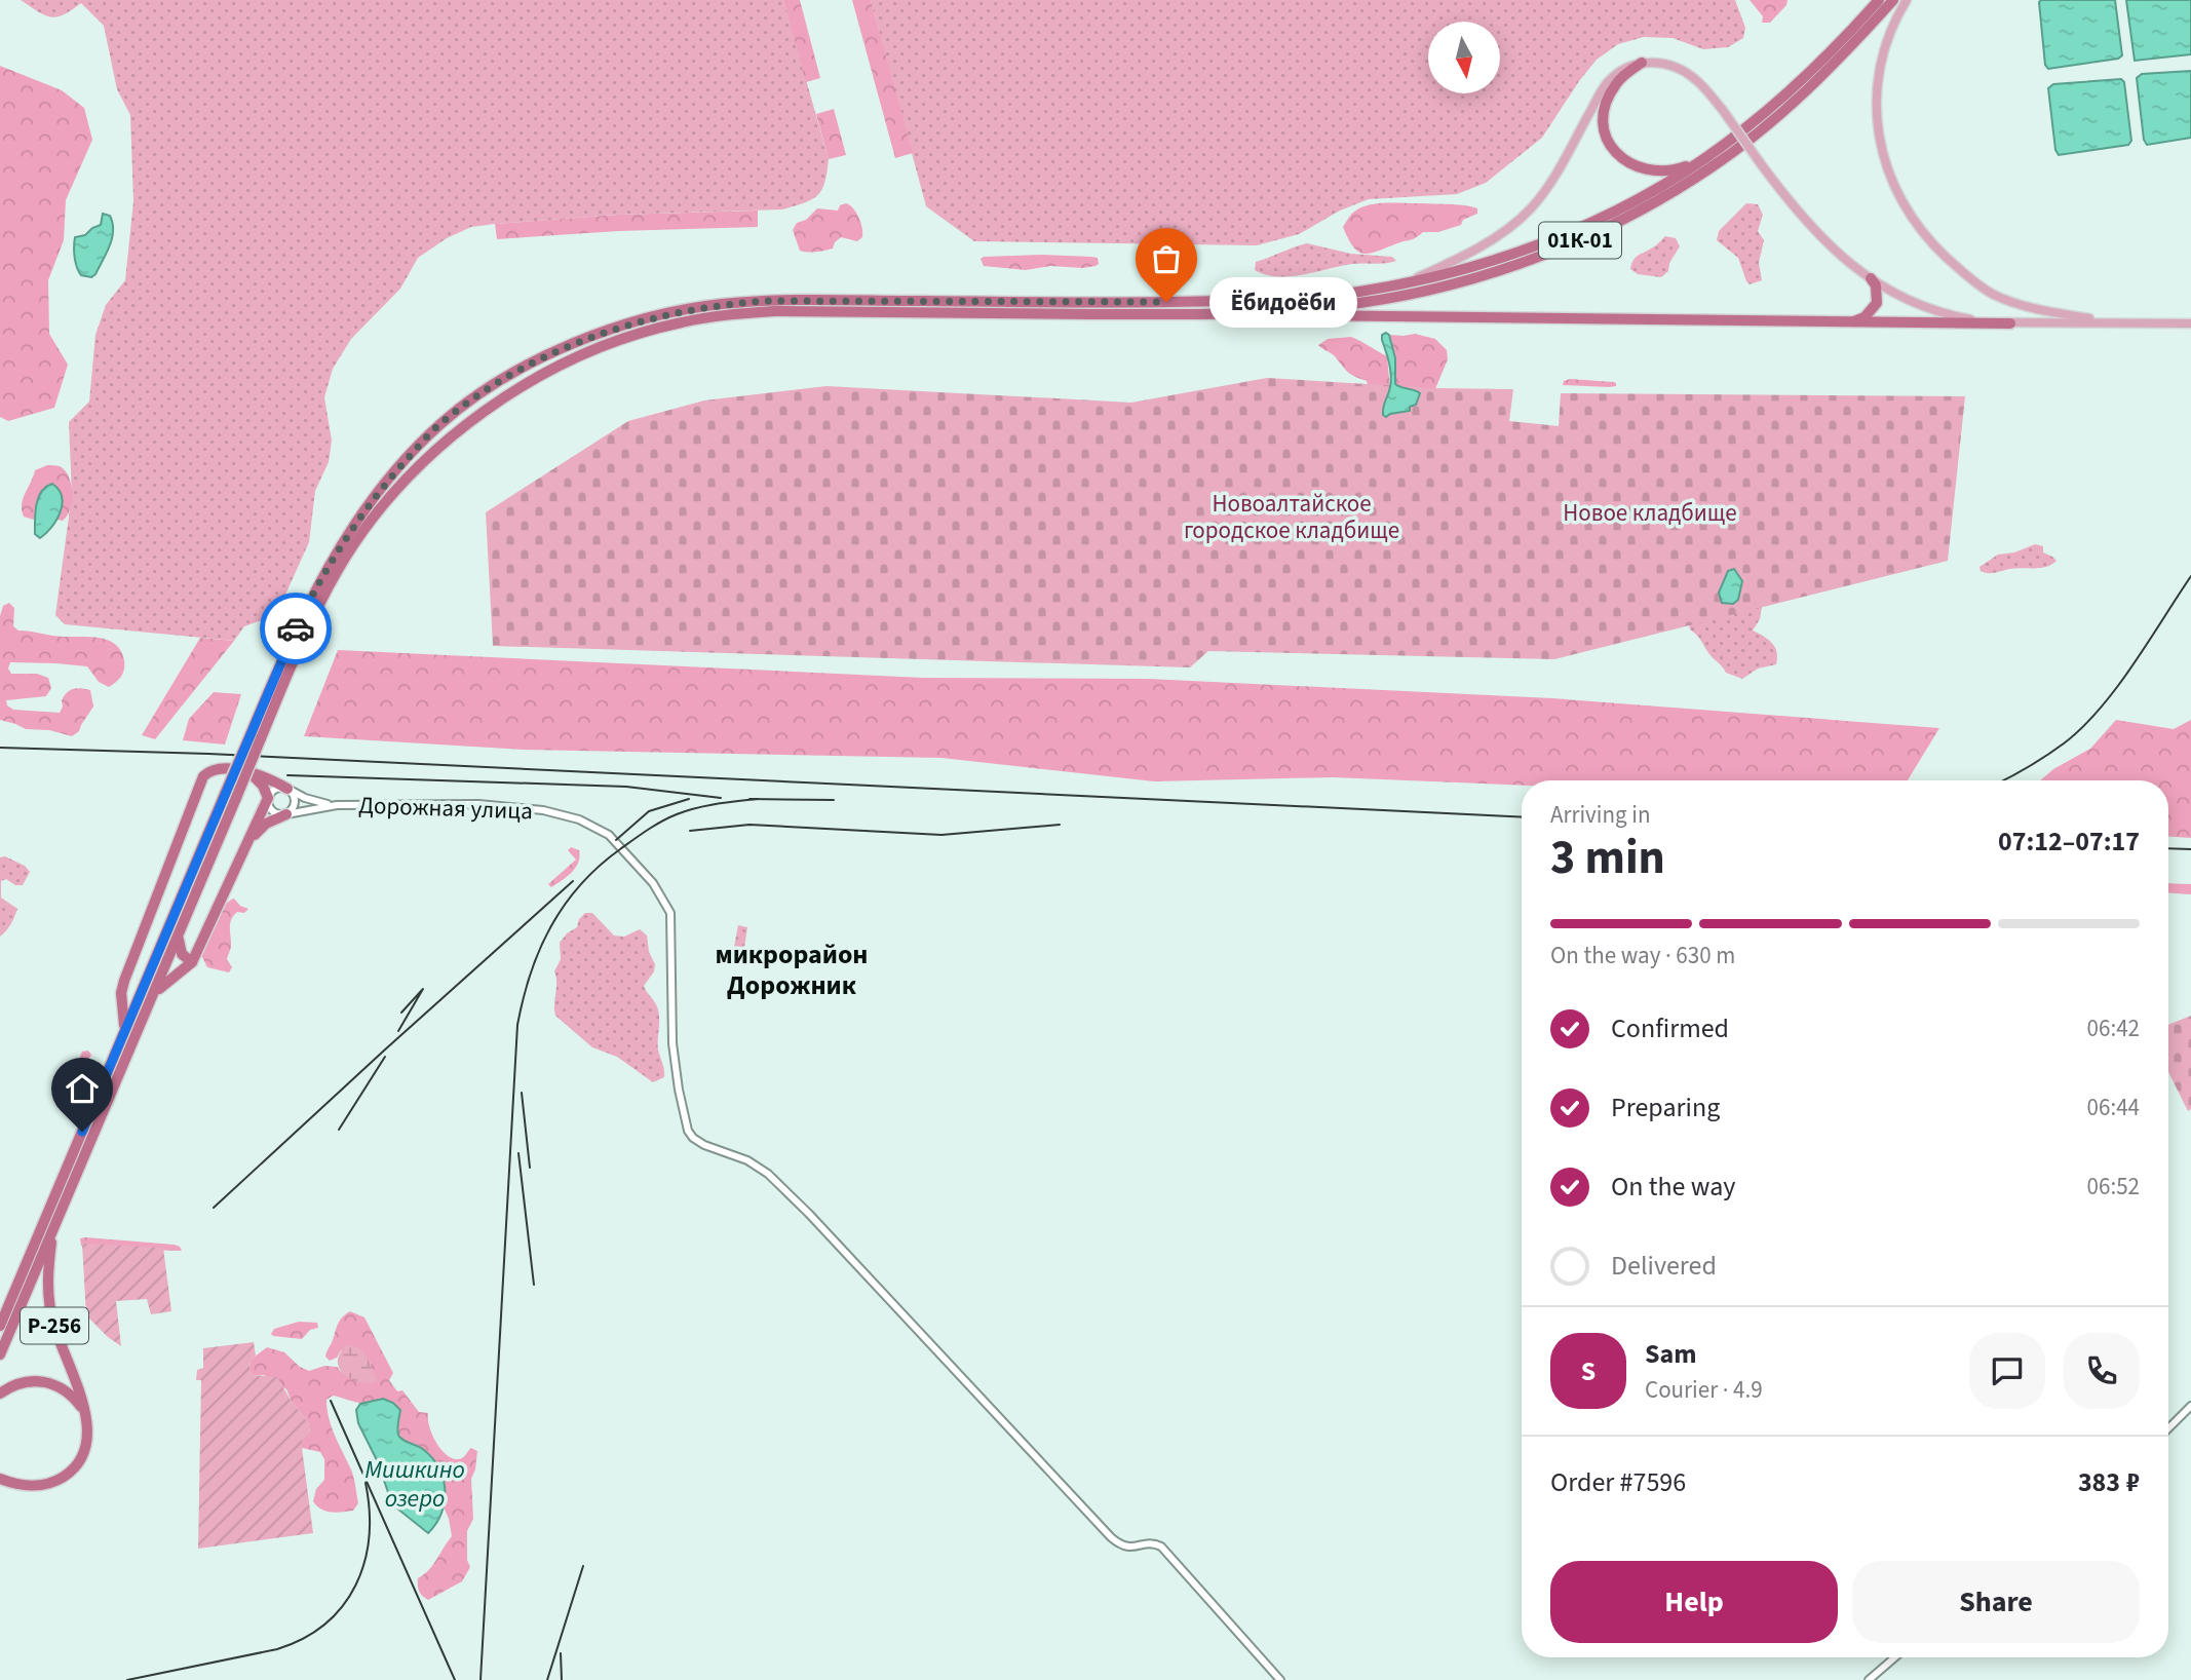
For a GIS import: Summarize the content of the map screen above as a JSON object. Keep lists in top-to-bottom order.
{
  "streets": {
    "highway": ["01К-01", "Р-256"],
    "street": ["Дорожная улица"]
  },
  "crossings": [
    ["01К-01", "Р-256"]
  ],
  "districts": ["микрорайон Дорожник"],
  "water": ["Мишкино озеро"],
  "parks": ["Новоалтайское городское кладбище", "Новое кладбище"],
  "places": ["Ёбидоёби"],
  "north": "bottom",
  "page": {
    "bubble": "Ёбидоёби",
    "heading": ["3 min", "Arriving in", "07:12–07:17"],
    "panel": [
      "Sam",
      "Courier · 4.9",
      "Order #7596",
      "383 ₽"
    ],
    "bar": "On the way · 630 m",
    "list": [
      ["Confirmed", "06:42"],
      ["Preparing", "06:44"],
      ["On the way", "06:52"],
      "Delivered"
    ],
    "round": "S",
    "buttons": ["Help", "Share"]
  }
}
